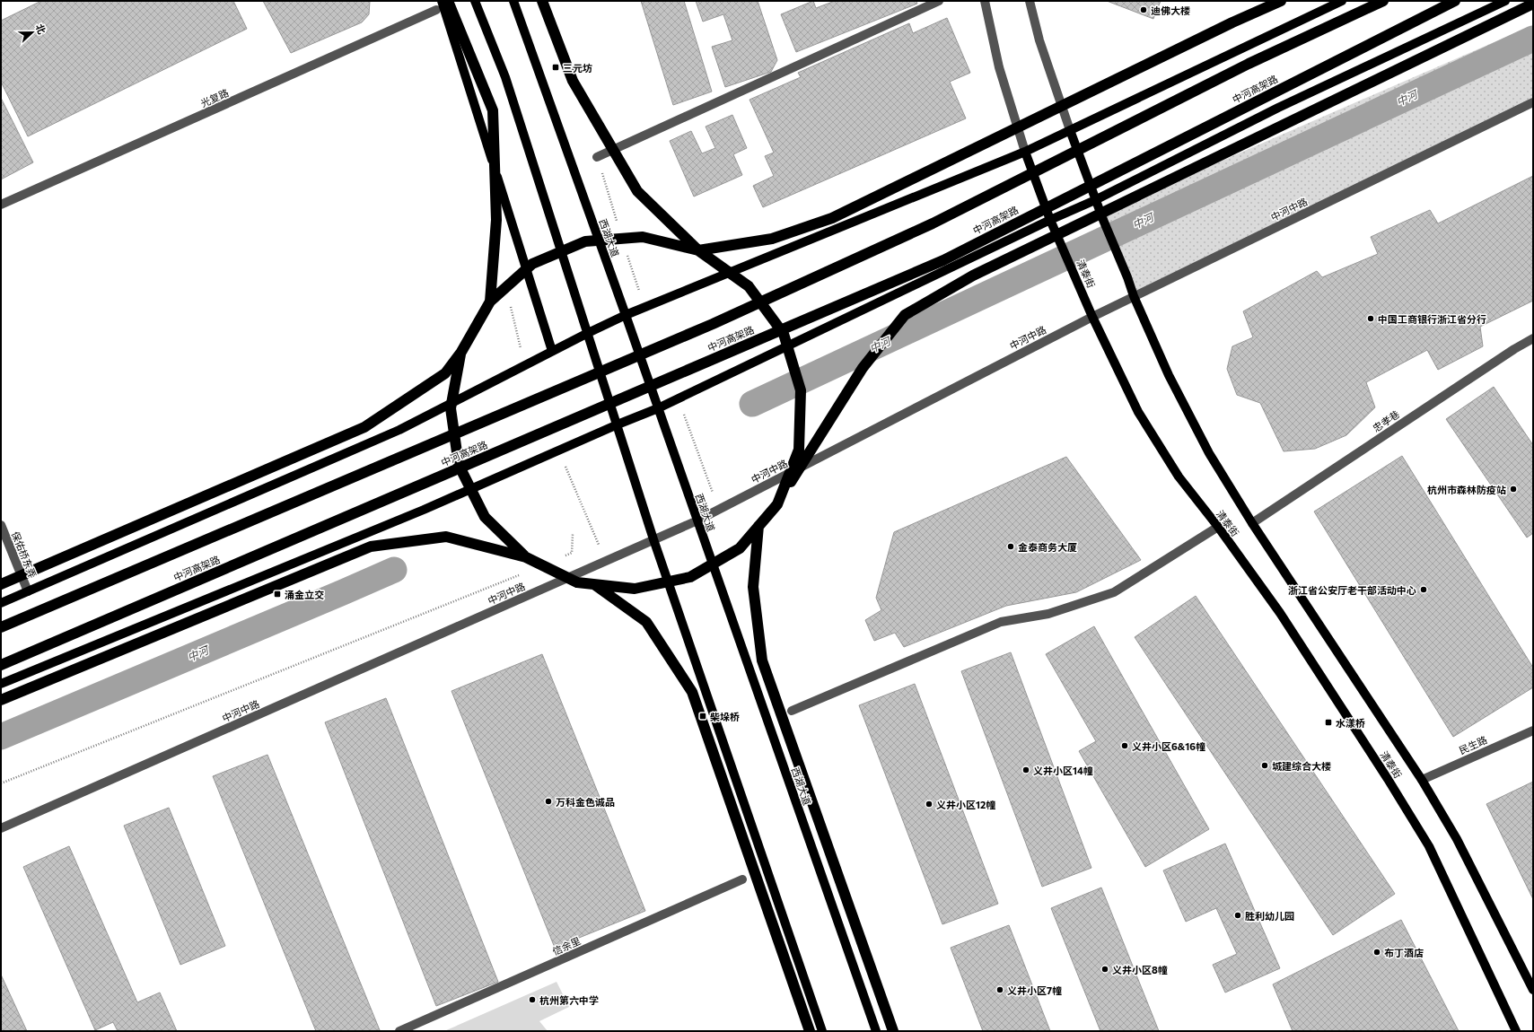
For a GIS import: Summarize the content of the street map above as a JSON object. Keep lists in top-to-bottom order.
{
  "streets": {
    "highway": ["中河高架路"],
    "main road": ["西湖大道", "清泰街"],
    "street": [
      "光复路",
      "中河中路",
      "忠孝巷",
      "保佑桥东弄",
      "民生路",
      "信余里"
    ]
  },
  "crossings": [
    ["中河中路", "西湖大道"],
    ["中河中路", "清泰街"],
    ["清泰街", "忠孝巷"],
    ["清泰街", "民生路"]
  ],
  "water": ["中河"],
  "places": {
    "other": [
      "迪佛大楼",
      "中国工商银行浙江省分行",
      "杭州市森林防疫站",
      "金泰商务大厦",
      "浙江省公安厅老干部活动中心",
      "义井小区6&16幢",
      "城建综合大楼",
      "义井小区14幢",
      "万科金色诚品",
      "义井小区12幢",
      "胜利幼儿园",
      "布丁酒店",
      "义井小区8幢",
      "义井小区7幢",
      "杭州第六中学"
    ],
    "transit": [
      "三元坊",
      "涌金立交",
      "柴垛桥",
      "水漾桥"
    ]
  },
  "north": "right"
}
